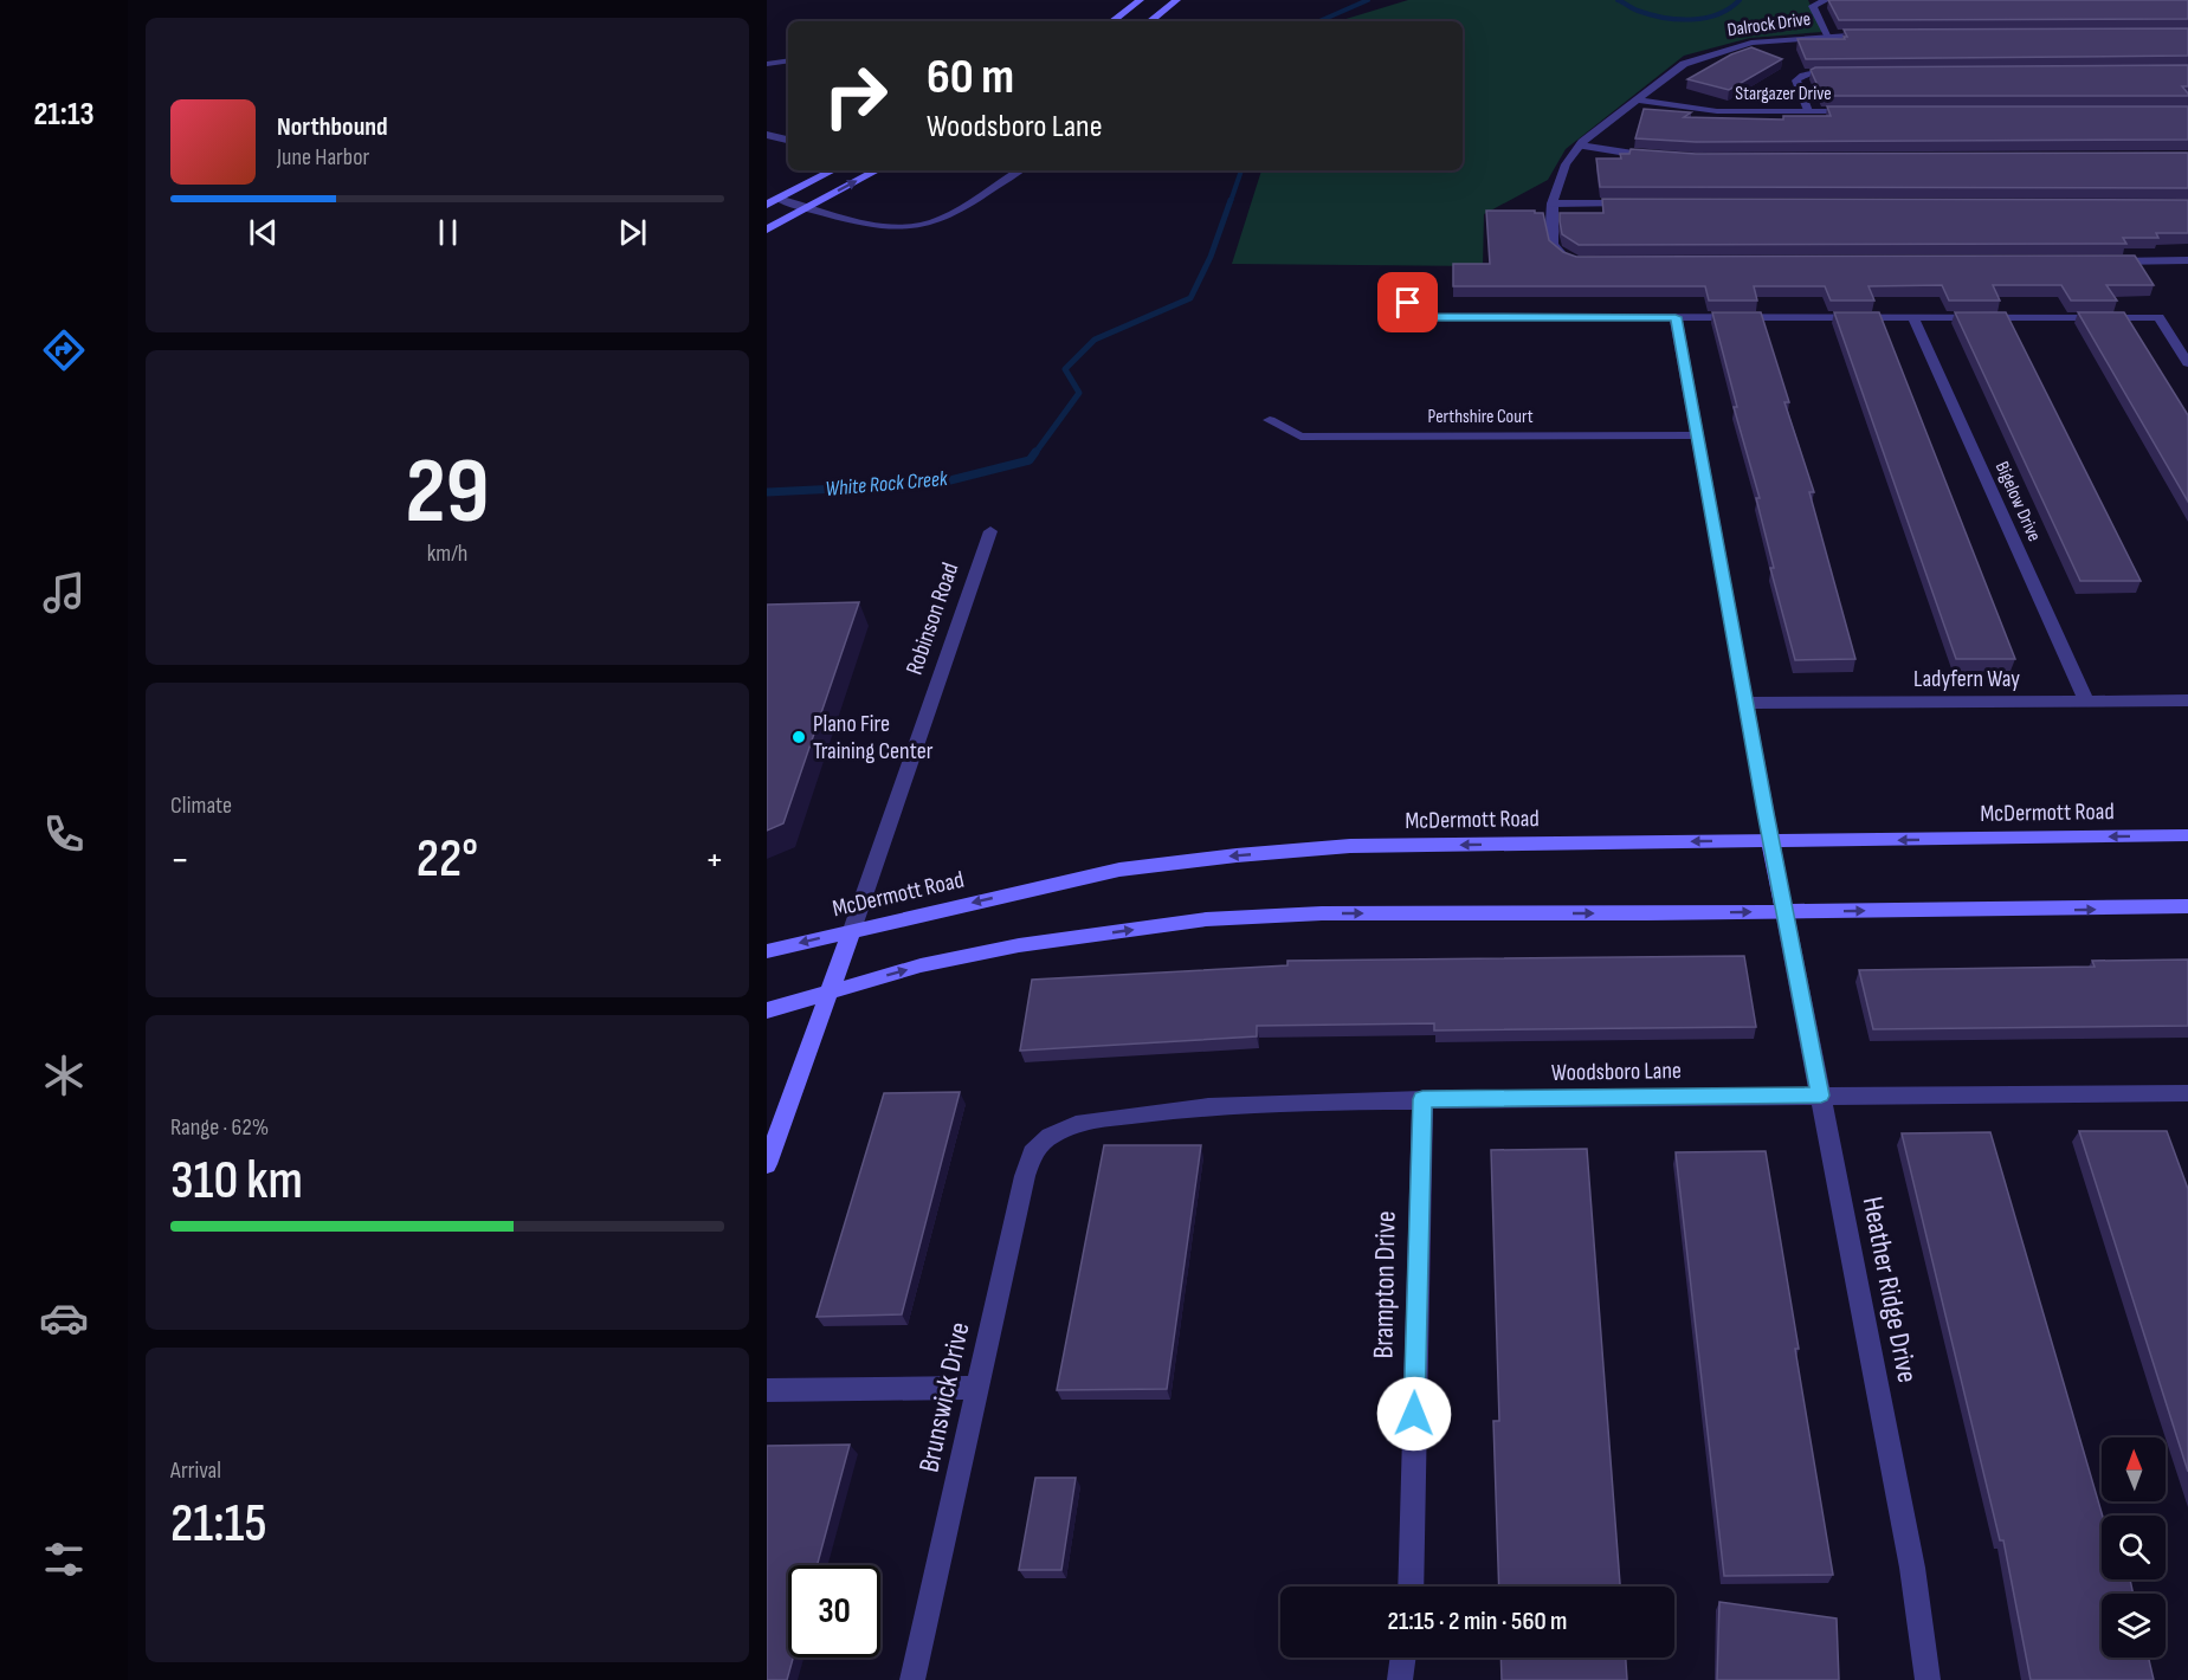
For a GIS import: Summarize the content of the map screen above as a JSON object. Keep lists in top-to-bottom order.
{
  "streets": {
    "main road": ["Robinson Road", "McDermott Road"],
    "street": [
      "Dalrock Drive",
      "Stargazer Drive",
      "Perthshire Court",
      "Bigelow Drive",
      "Ladyfern Way",
      "Woodsboro Lane",
      "Brampton Drive",
      "Heather Ridge Drive",
      "Brunswick Drive"
    ]
  },
  "crossings": [
    ["Dalrock Drive", "Stargazer Drive"],
    ["Bigelow Drive", "Ladyfern Way"],
    ["Robinson Road", "McDermott Road"],
    ["Woodsboro Lane", "Brampton Drive"],
    ["Woodsboro Lane", "Heather Ridge Drive"],
    ["Woodsboro Lane", "Brunswick Drive"]
  ],
  "water": ["White Rock Creek"],
  "places": ["Plano Fire Training Center"],
  "north": "top",
  "page": {
    "tabs": "21:13",
    "turn": ["60 m", "Woodsboro Lane"],
    "song": ["Northbound", "June Harbor"],
    "tile": [
      ["29", "km/h"],
      "Climate",
      ["Range · 62%", "310 km"],
      ["Arrival", "21:15"]
    ],
    "heat": ["−", "22°", "+"],
    "limit": "30",
    "trip": "21:15 · 2 min · 560 m"
  }
}
